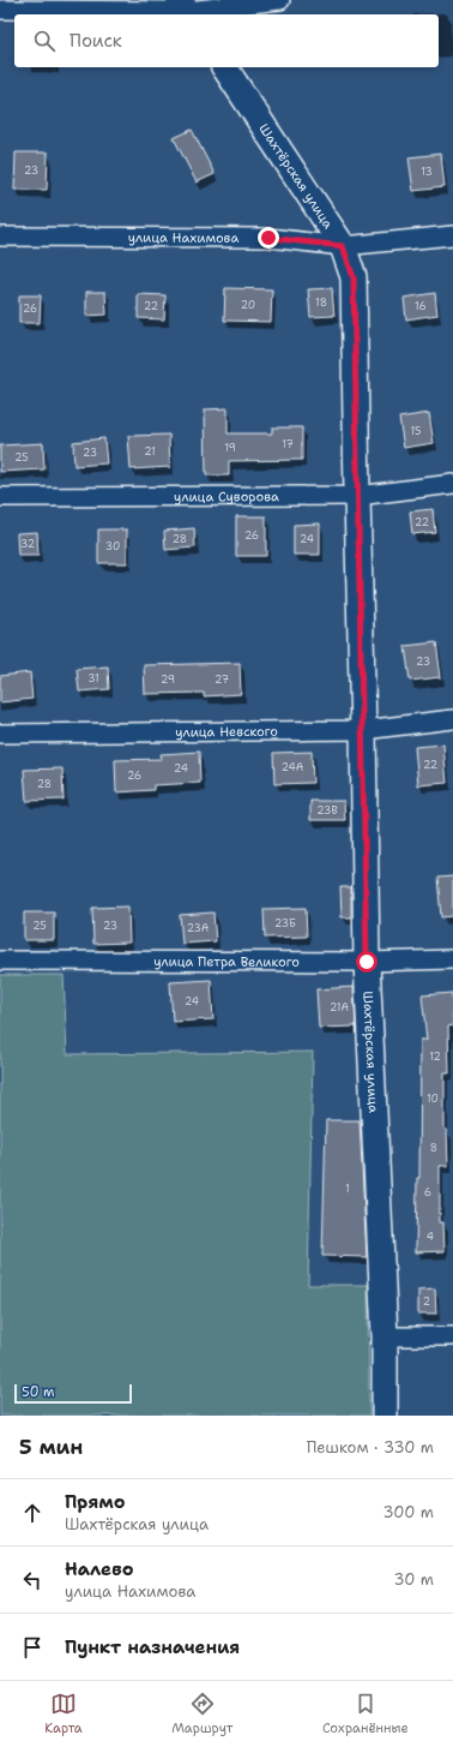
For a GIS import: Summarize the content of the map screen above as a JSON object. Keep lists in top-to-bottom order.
{
  "streets": {
    "street": [
      "Шахтёрская улица",
      "улица Нахимова",
      "улица Суворова",
      "улица Невского",
      "улица Петра Великого"
    ]
  },
  "crossings": [
    ["Шахтёрская улица", "улица Нахимова"],
    ["Шахтёрская улица", "улица Суворова"],
    ["Шахтёрская улица", "улица Невского"],
    ["Шахтёрская улица", "улица Петра Великого"]
  ],
  "house_numbers": [
    "23",
    "13",
    "18",
    "20",
    "22",
    "16",
    "26",
    "15",
    "17",
    "19",
    "21",
    "23",
    "25",
    "22",
    "26",
    "28",
    "24",
    "32",
    "30",
    "23",
    "31",
    "29",
    "27",
    "22",
    "24А",
    "24",
    "26",
    "28",
    "23В",
    "23Б",
    "25",
    "23",
    "23А",
    "24",
    "21А",
    "12",
    "10",
    "8",
    "1",
    "6",
    "4",
    "2"
  ],
  "scale_bar": "50 m",
  "page": {
    "search": "Поиск",
    "scale": "50 m",
    "heading": ["5 мин", "Пешком · 330 m"],
    "list": [
      ["Прямо", "Шахтёрская улица", "300 m"],
      ["Налево", "улица Нахимова", "30 m"],
      "Пункт назначения"
    ],
    "nav": ["Карта", "Маршрут", "Сохранённые"]
  }
}
